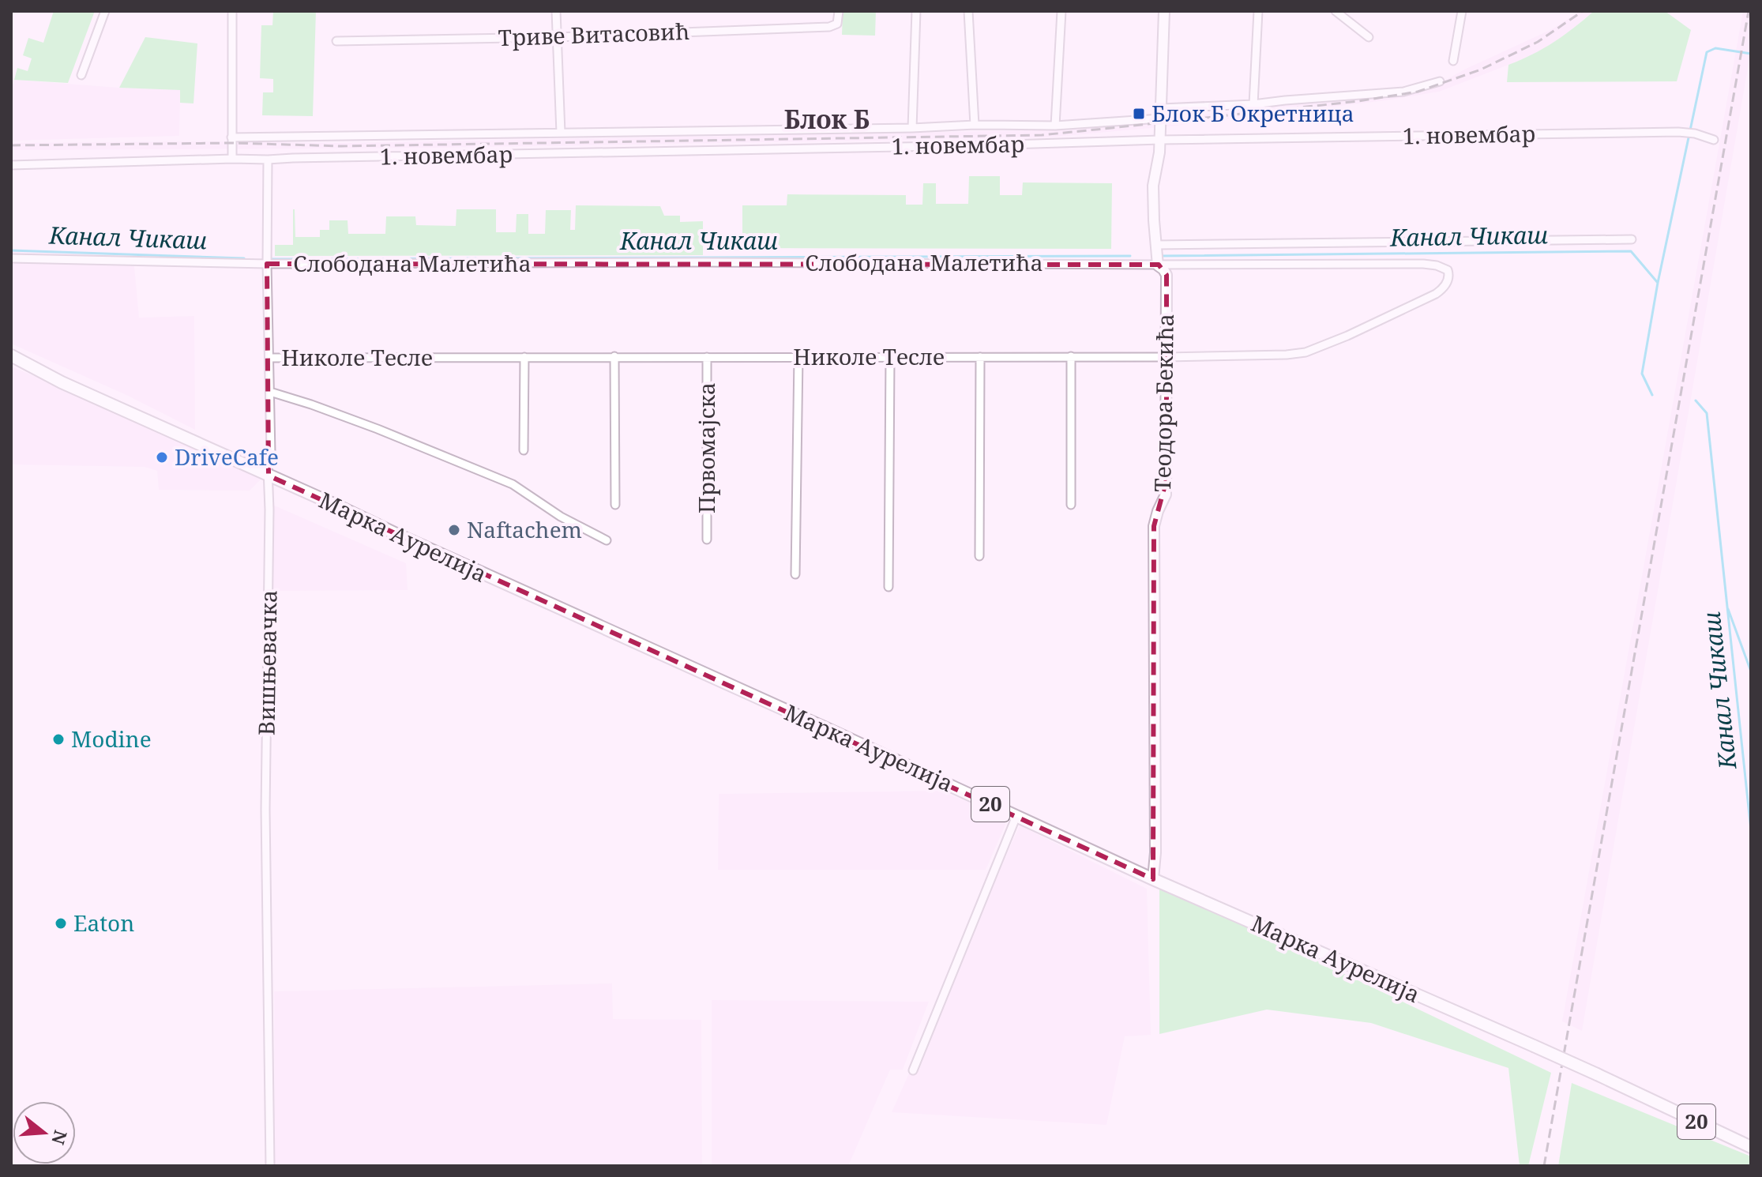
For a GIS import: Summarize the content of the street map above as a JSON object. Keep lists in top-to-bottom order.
{
  "streets": {
    "main road": ["Марка Аурелија", "20"],
    "street": [
      "Триве Витасовић",
      "1. новембар",
      "Слободана Малетића",
      "Николе Тесле",
      "Теодора Бекића",
      "Првомајска",
      "Вишњевачка"
    ]
  },
  "crossings": [
    ["1. новембар", "Теодора Бекића"],
    ["1. новембар", "Вишњевачка"],
    ["Слободана Малетића", "Николе Тесле"],
    ["Слободана Малетића", "Теодора Бекића"],
    ["Слободана Малетића", "Вишњевачка"],
    ["Николе Тесле", "Теодора Бекића"],
    ["Николе Тесле", "Првомајска"],
    ["Николе Тесле", "Вишњевачка"],
    ["Теодора Бекића", "Марка Аурелија"],
    ["Марка Аурелија", "Вишњевачка"]
  ],
  "districts": ["Блок Б"],
  "water": ["Канал Чикаш"],
  "places": {
    "transit": ["Блок Б Окретница"],
    "other": [
      "DriveCafe",
      "Naftachem",
      "Modine",
      "Eaton"
    ]
  },
  "north": "right"
}
